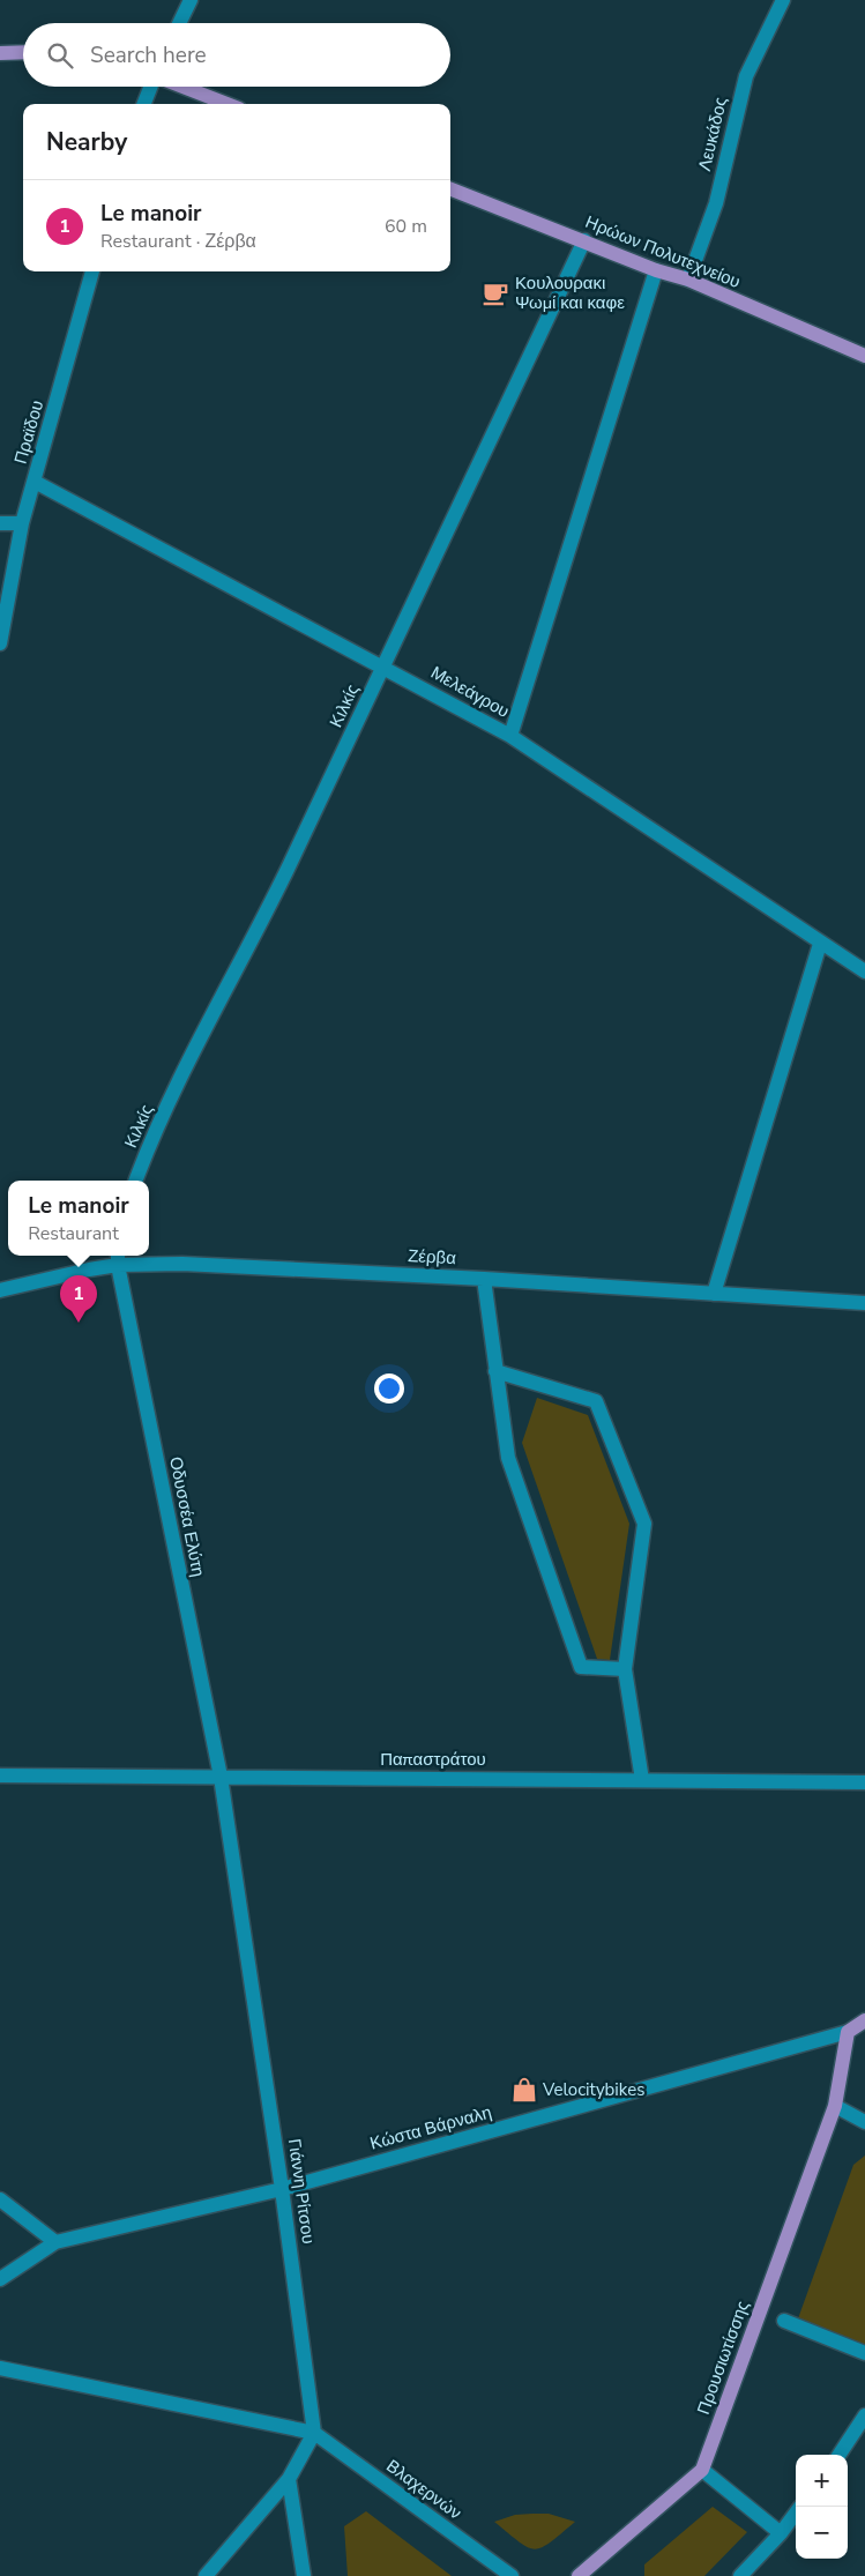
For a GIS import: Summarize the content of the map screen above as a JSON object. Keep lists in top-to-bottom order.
{
  "streets": {
    "main road": ["Ηρώων Πολυτεχνείου", "Προυσιωτίσσης"],
    "street": [
      "Λευκάδος",
      "Πραϊδου",
      "Μελεάγρου",
      "Κιλκίς",
      "Ζέρβα",
      "Οδυσσέα Ελύτη",
      "Παπαστράτου",
      "Κώστα Βάρναλη",
      "Γιάννη Ρίτσου",
      "Βλαχερνών"
    ]
  },
  "crossings": [
    ["Λευκάδος", "Ηρώων Πολυτεχνείου"],
    ["Ηρώων Πολυτεχνείου", "Κιλκίς"],
    ["Πραϊδου", "Μελεάγρου"],
    ["Μελεάγρου", "Κιλκίς"],
    ["Ζέρβα", "Οδυσσέα Ελύτη"],
    ["Οδυσσέα Ελύτη", "Παπαστράτου"],
    ["Οδυσσέα Ελύτη", "Γιάννη Ρίτσου"],
    ["Παπαστράτου", "Γιάννη Ρίτσου"],
    ["Κώστα Βάρναλη", "Γιάννη Ρίτσου"],
    ["Κώστα Βάρναλη", "Προυσιωτίσσης"],
    ["Γιάννη Ρίτσου", "Βλαχερνών"]
  ],
  "places": {
    "cafe": ["Κουλουρακι Ψωμί και καφε"],
    "shop": ["Velocitybikes"]
  },
  "page": {
    "search": "Search here",
    "heading": "Nearby",
    "list": [
      {
        "mark": "1",
        "name": "Le manoir",
        "note": "Restaurant · Ζέρβα",
        "value": "60 m"
      }
    ],
    "popup": ["Le manoir", "Restaurant"],
    "pins": "1",
    "map_buttons": ["+", "−"]
  }
}
